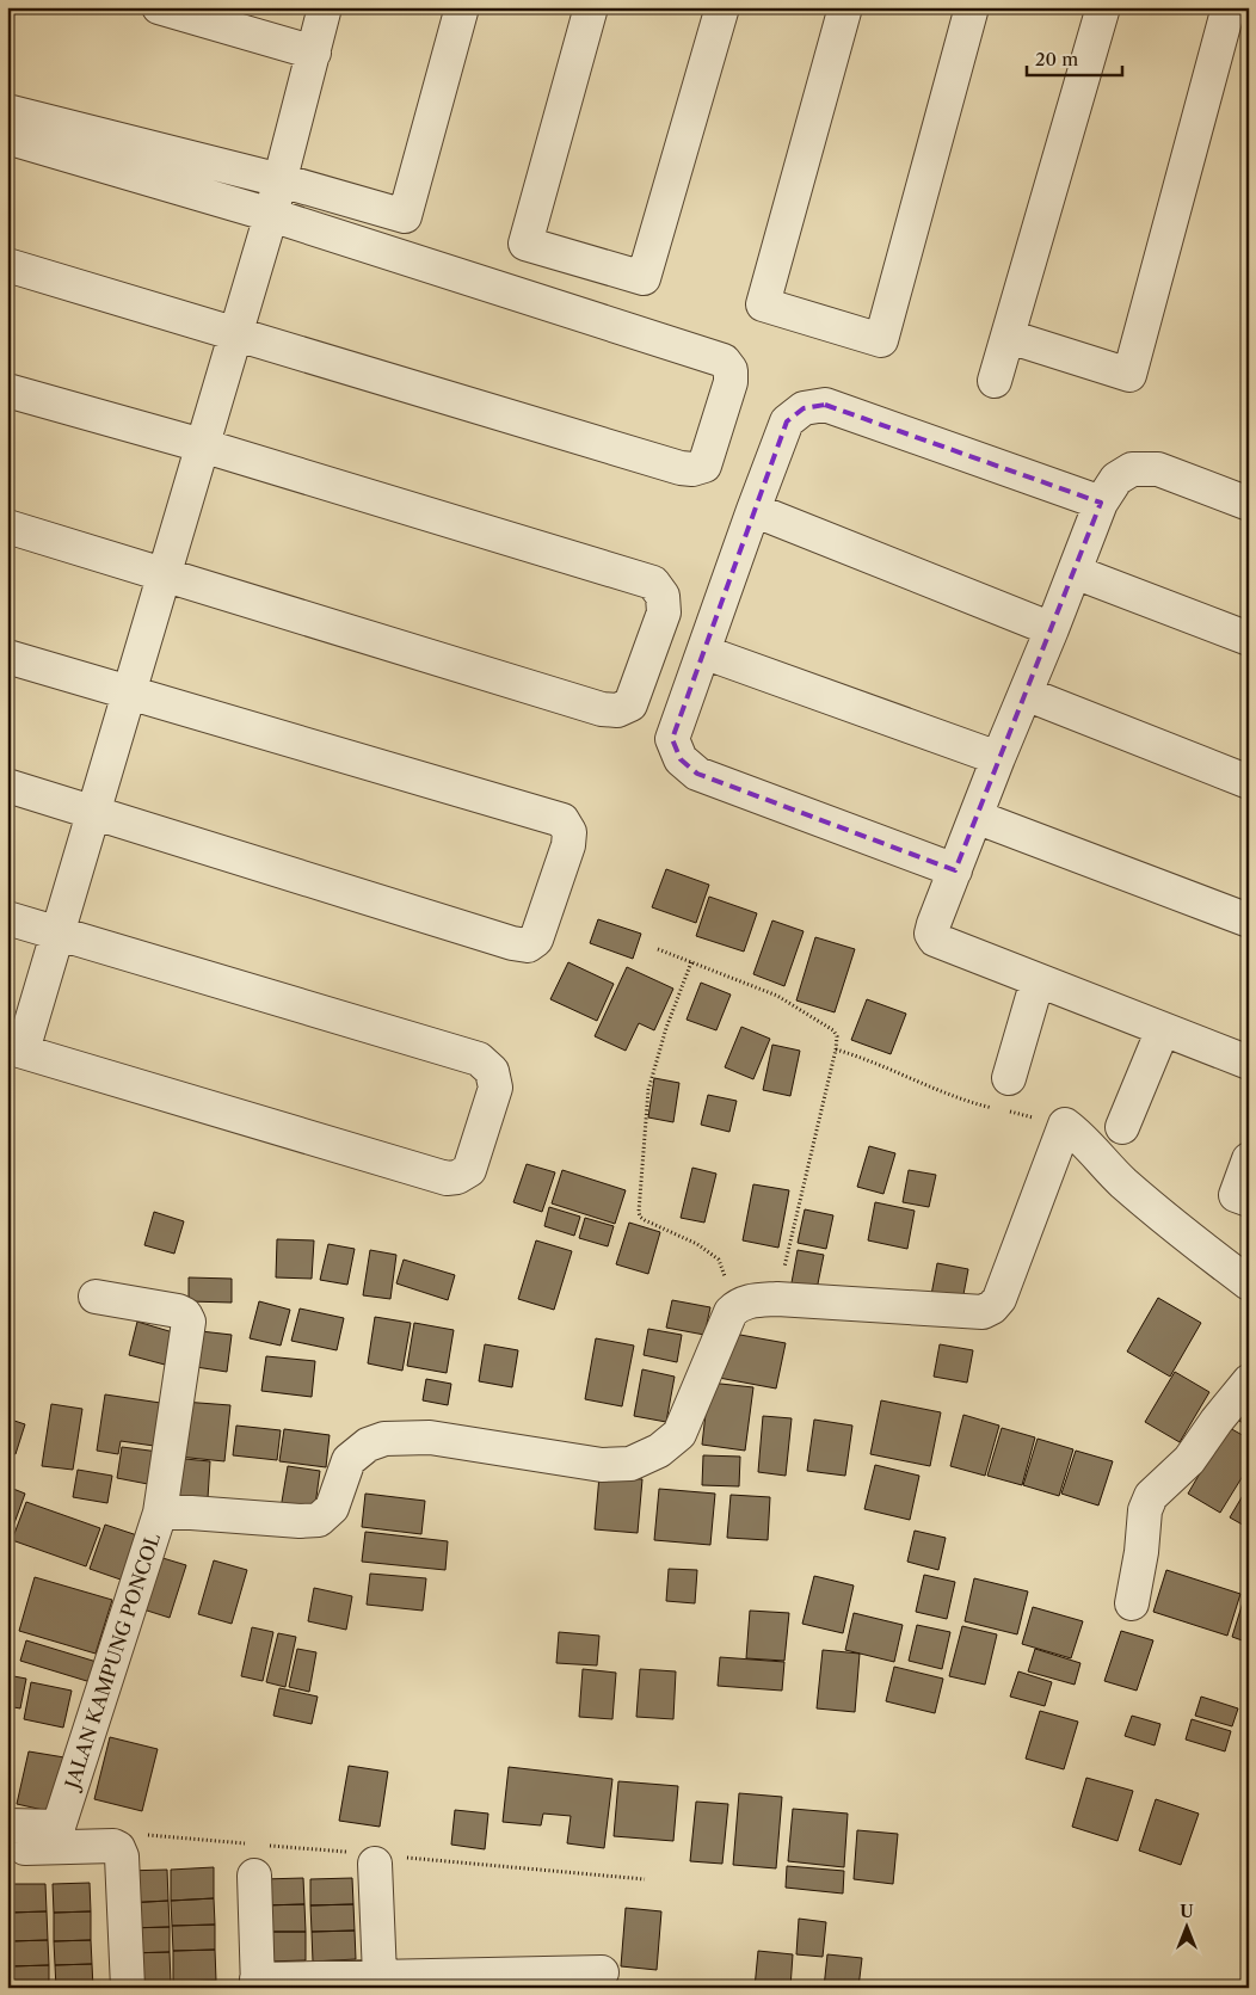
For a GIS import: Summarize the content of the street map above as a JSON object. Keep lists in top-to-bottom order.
{
  "streets": {
    "street": ["JALAN KAMPUNG PONCOL"]
  },
  "scale_bar": "20 m",
  "north": "top"
}
